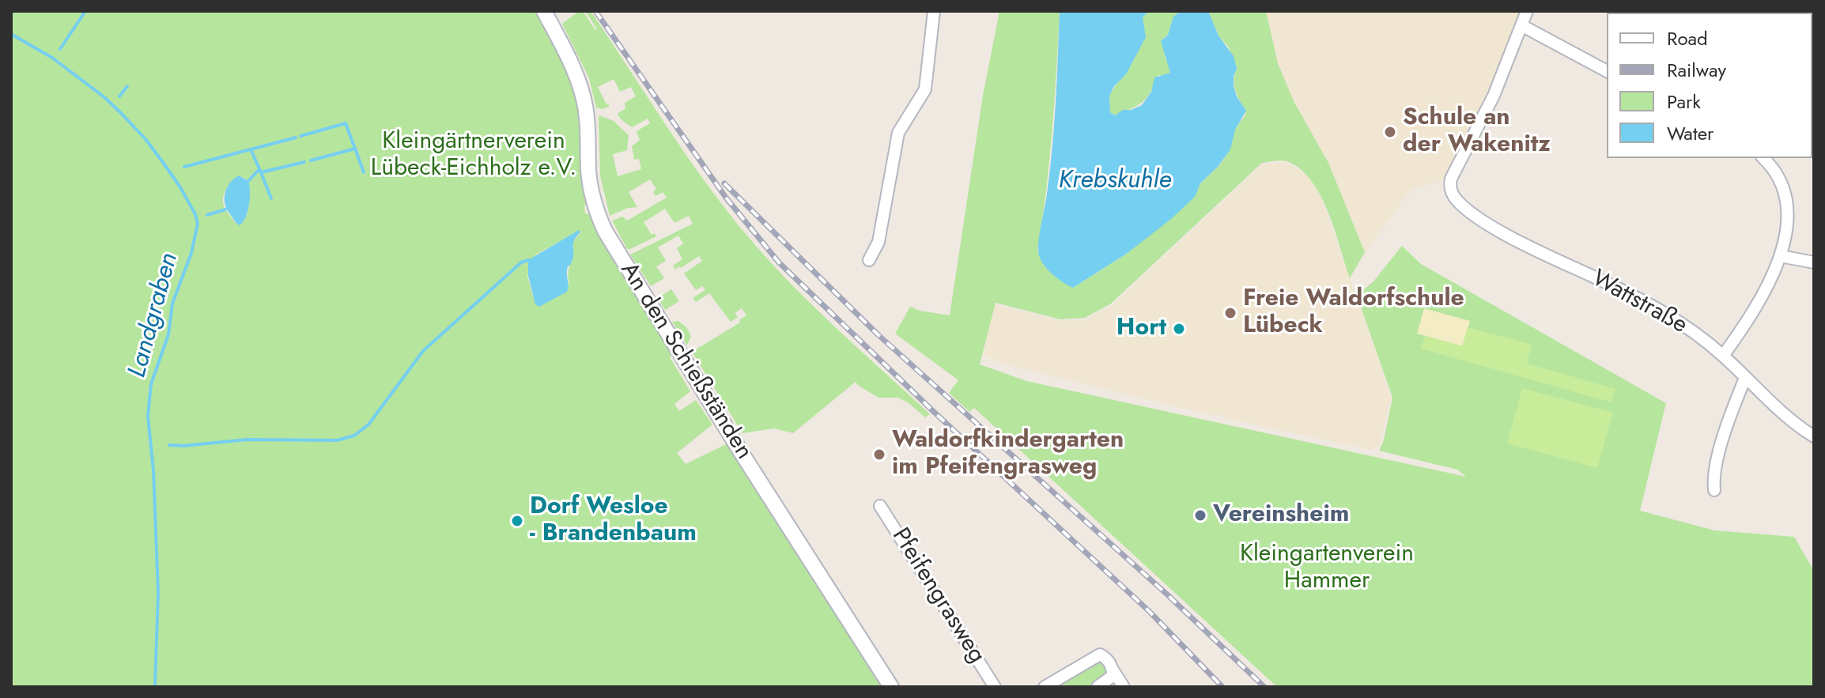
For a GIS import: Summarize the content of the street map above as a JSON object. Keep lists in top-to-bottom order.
{
  "streets": {
    "street": ["Wattstraße", "An den Schießständen", "Pfeifengrasweg"]
  },
  "water": ["Krebskuhle", "Landgraben"],
  "parks": ["Kleingärtnerverein Lübeck-Eichholz e.V.", "Kleingartenverein Hammer"],
  "places": [
    "Schule an der Wakenitz",
    "Freie Waldorfschule Lübeck",
    "Hort",
    "Waldorfkindergarten im Pfeifengrasweg",
    "Vereinsheim",
    "Dorf Wesloe - Brandenbaum"
  ],
  "legend": [
    "Road",
    "Railway",
    "Park",
    "Water"
  ]
}
